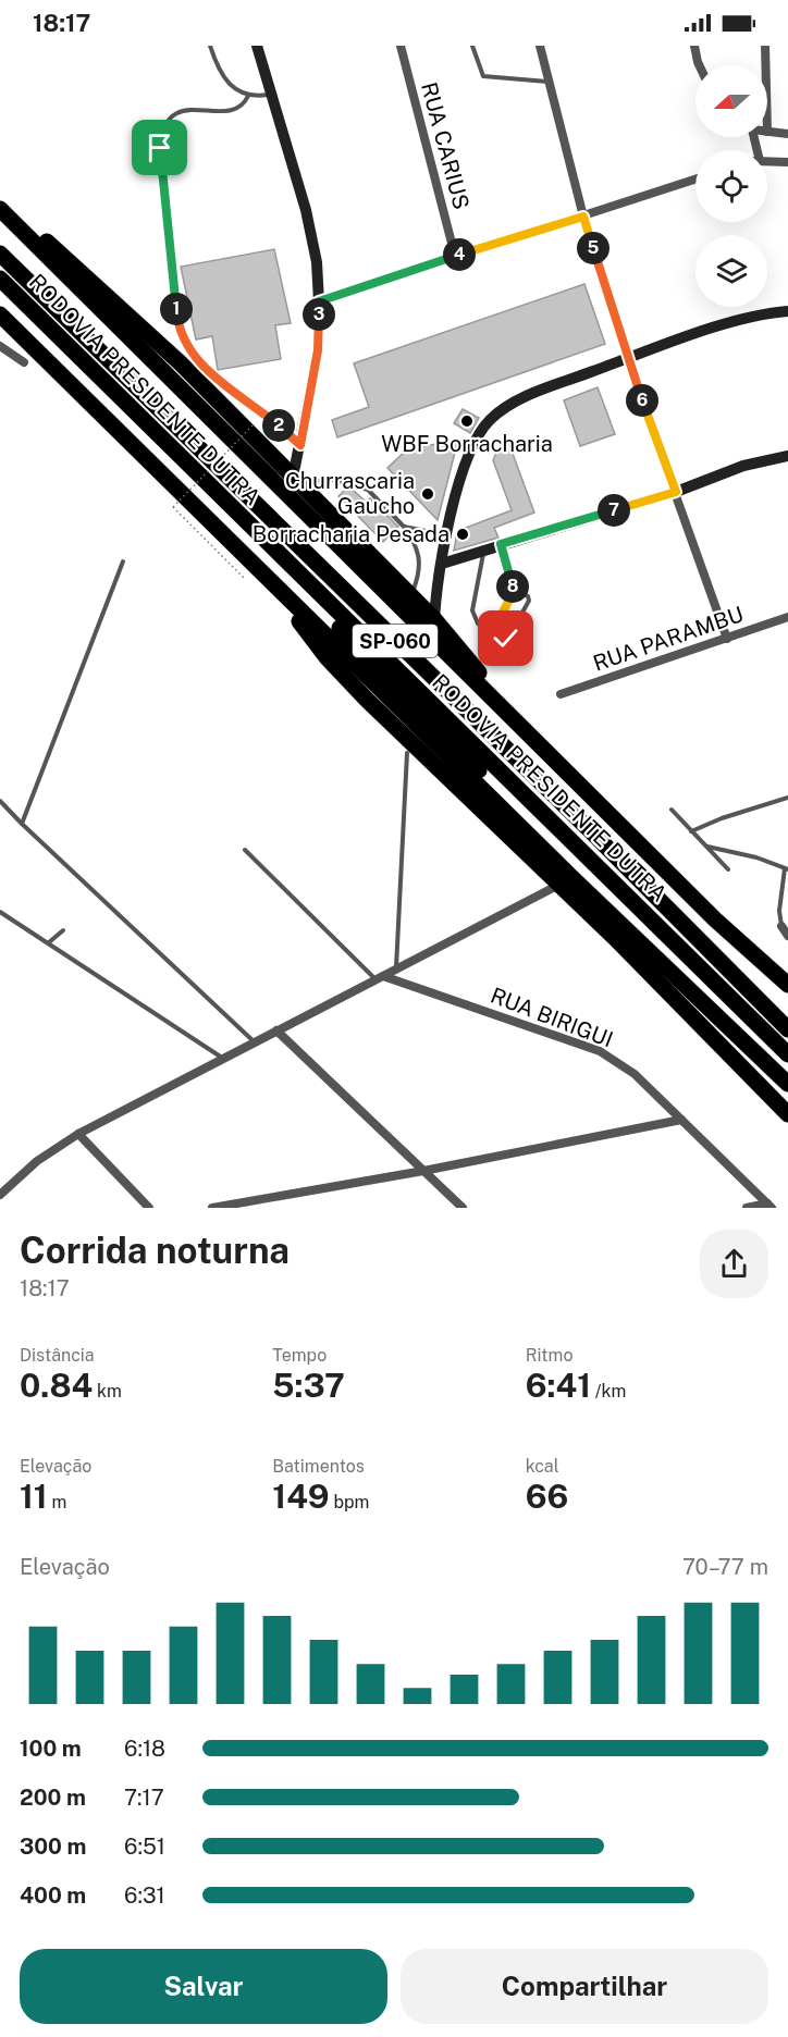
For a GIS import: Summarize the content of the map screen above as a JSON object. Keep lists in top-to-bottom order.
{
  "streets": {
    "highway": ["RODOVIA PRESIDENTE DUTRA", "SP-060"],
    "street": ["RUA CARIUS", "RUA PARAMBU", "RUA BIRIGUI"]
  },
  "places": ["WBF Borracharia", "Churrascaria Gaucho", "Borracharia Pesada"],
  "north": "left",
  "page": {
    "status": "18:17",
    "pins": [
      "5",
      "4",
      "1",
      "3",
      "6",
      "2",
      "7",
      "8"
    ],
    "heading": ["Corrida noturna", "18:17"],
    "stats": [
      ["Distância", "0.84 km"],
      ["Tempo", "5:37"],
      ["Ritmo", "6:41 /km"],
      ["Elevação", "11 m"],
      ["Batimentos", "149 bpm"],
      ["kcal", "66"]
    ],
    "chart": ["Elevação", "70–77 m"],
    "list": [
      {
        "name": "100 m",
        "note": "6:18"
      },
      {
        "name": "200 m",
        "note": "7:17"
      },
      {
        "name": "300 m",
        "note": "6:51"
      },
      {
        "name": "400 m",
        "note": "6:31"
      }
    ],
    "buttons": ["Salvar", "Compartilhar"]
  }
}
